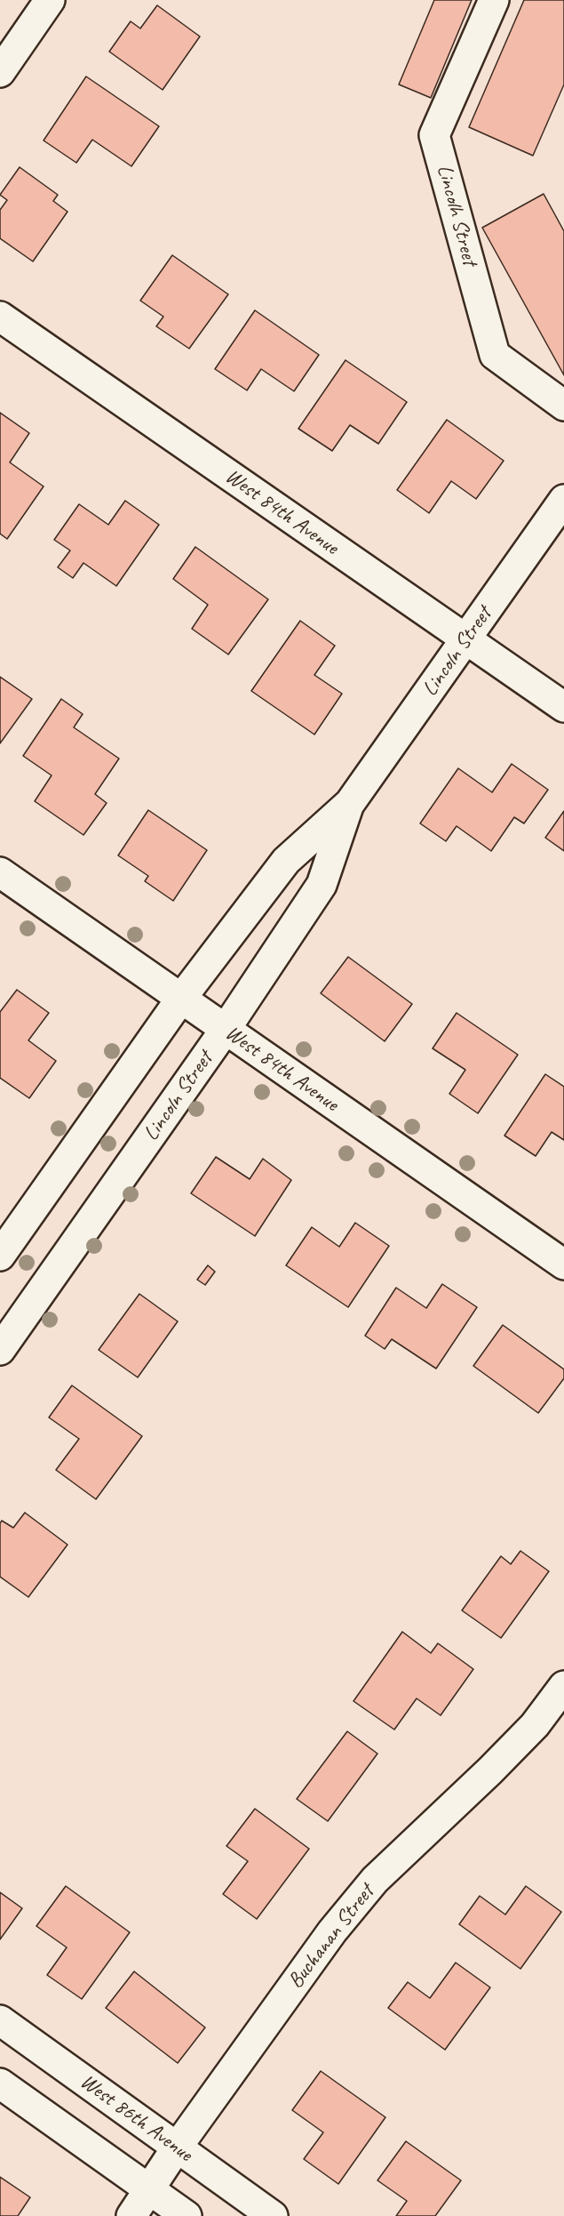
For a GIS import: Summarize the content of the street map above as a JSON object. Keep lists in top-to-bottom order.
{
  "streets": {
    "street": [
      "Lincolh Street",
      "West 84th Avenue",
      "Lincoln Street",
      "Buchanan Street",
      "West 86th Avenue"
    ]
  },
  "crossings": [
    ["West 84th Avenue", "Lincoln Street"],
    ["Buchanan Street", "West 86th Avenue"]
  ]
}
